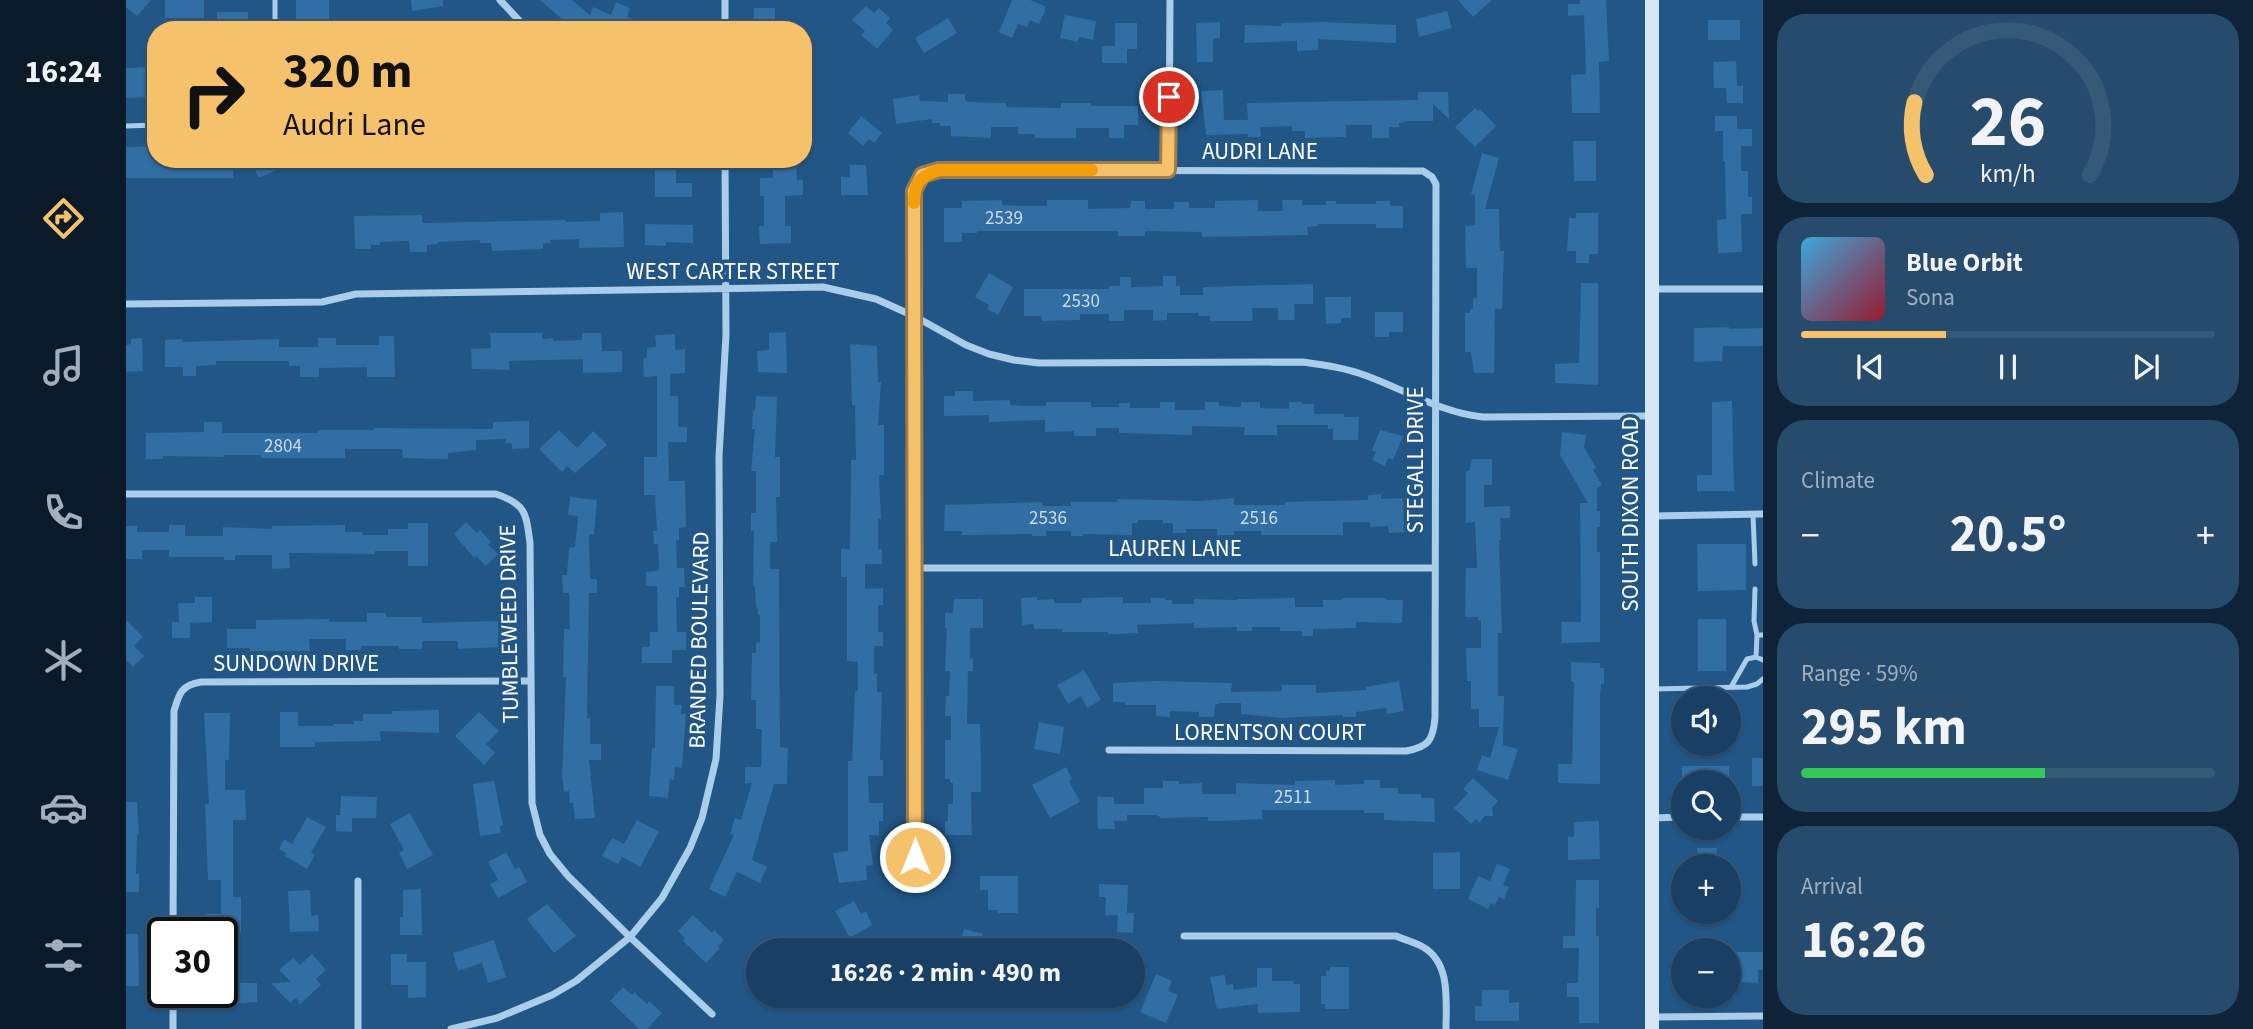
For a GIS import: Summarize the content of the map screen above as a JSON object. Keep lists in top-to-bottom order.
{
  "streets": {
    "main road": ["SOUTH DIXON ROAD"],
    "street": [
      "AUDRI LANE",
      "WEST CARTER STREET",
      "STEGALL DRIVE",
      "LAUREN LANE",
      "TUMBLEWEED DRIVE",
      "BRANDED BOULEVARD",
      "SUNDOWN DRIVE",
      "LORENTSON COURT"
    ]
  },
  "crossings": [
    ["AUDRI LANE", "WEST CARTER STREET"],
    ["AUDRI LANE", "STEGALL DRIVE"],
    ["WEST CARTER STREET", "STEGALL DRIVE"],
    ["WEST CARTER STREET", "SOUTH DIXON ROAD"],
    ["WEST CARTER STREET", "BRANDED BOULEVARD"],
    ["STEGALL DRIVE", "LAUREN LANE"],
    ["STEGALL DRIVE", "LORENTSON COURT"],
    ["TUMBLEWEED DRIVE", "BRANDED BOULEVARD"],
    ["TUMBLEWEED DRIVE", "SUNDOWN DRIVE"]
  ],
  "house_numbers": [
    "2539",
    "2530",
    "2804",
    "2536",
    "2516",
    "2511"
  ],
  "page": {
    "tabs": "16:24",
    "turn": ["320 m", "Audri Lane"],
    "song": ["Blue Orbit", "Sona"],
    "tile": [
      "Climate",
      ["Range · 59%", "295 km"],
      ["Arrival", "16:26"]
    ],
    "heat": ["−", "20.5°", "+"],
    "map_buttons": ["+", "−"],
    "limit": "30",
    "trip": "16:26 · 2 min · 490 m",
    "gauge": ["26", "km/h"]
  }
}
